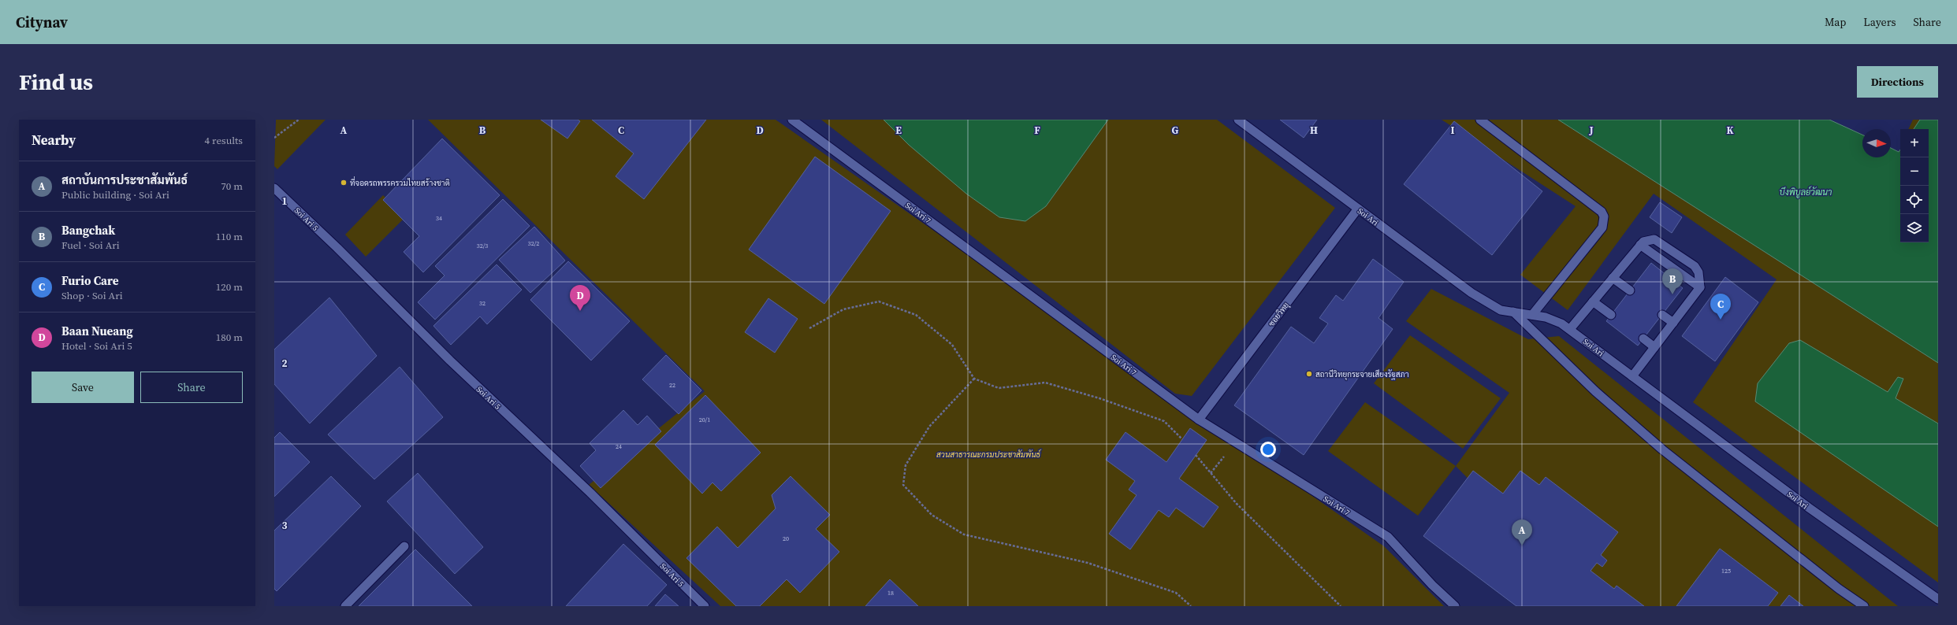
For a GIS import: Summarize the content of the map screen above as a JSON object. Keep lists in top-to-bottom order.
{
  "streets": {
    "street": [
      "Soi Ari 7",
      "Soi Ari",
      "Soi Ari 5",
      "ซอยวิทยุ"
    ]
  },
  "crossings": [
    ["Soi Ari 7", "ซอยวิทยุ"],
    ["Soi Ari", "ซอยวิทยุ"]
  ],
  "water": ["บึงพิบูลย์วัฒนา"],
  "parks": ["สวนสาธารณะกรมประชาสัมพันธ์"],
  "places": ["ที่จอดรถพรรครวมไทยสร้างชาติ", "สถานีวิทยุกระจายเสียงรัฐสภา"],
  "house_numbers": [
    "34",
    "32/2",
    "32/3",
    "32",
    "22",
    "20/1",
    "24",
    "20",
    "125",
    "18"
  ],
  "north": "right",
  "page": {
    "header": "Citynav",
    "nav": ["Map", "Layers", "Share"],
    "buttons": [
      "Directions",
      ["Save", "Share"]
    ],
    "title": "Find us",
    "heading": ["Nearby", "4 results"],
    "map_buttons": ["+", "−"],
    "list": [
      {
        "mark": "A",
        "name": "สถาบันการประชาสัมพันธ์",
        "note": "Public building · Soi Ari",
        "value": "70 m"
      },
      {
        "mark": "B",
        "name": "Bangchak",
        "note": "Fuel · Soi Ari",
        "value": "110 m"
      },
      {
        "mark": "C",
        "name": "Furio Care",
        "note": "Shop · Soi Ari",
        "value": "120 m"
      },
      {
        "mark": "D",
        "name": "Baan Nueang",
        "note": "Hotel · Soi Ari 5",
        "value": "180 m"
      }
    ],
    "pins": [
      "B",
      "D",
      "C",
      "A"
    ]
  },
  "grid": {
    "columns": [
      "A",
      "B",
      "C",
      "D",
      "E",
      "F",
      "G",
      "H",
      "I",
      "J",
      "K"
    ],
    "rows": ["1", "2", "3"]
  }
}
